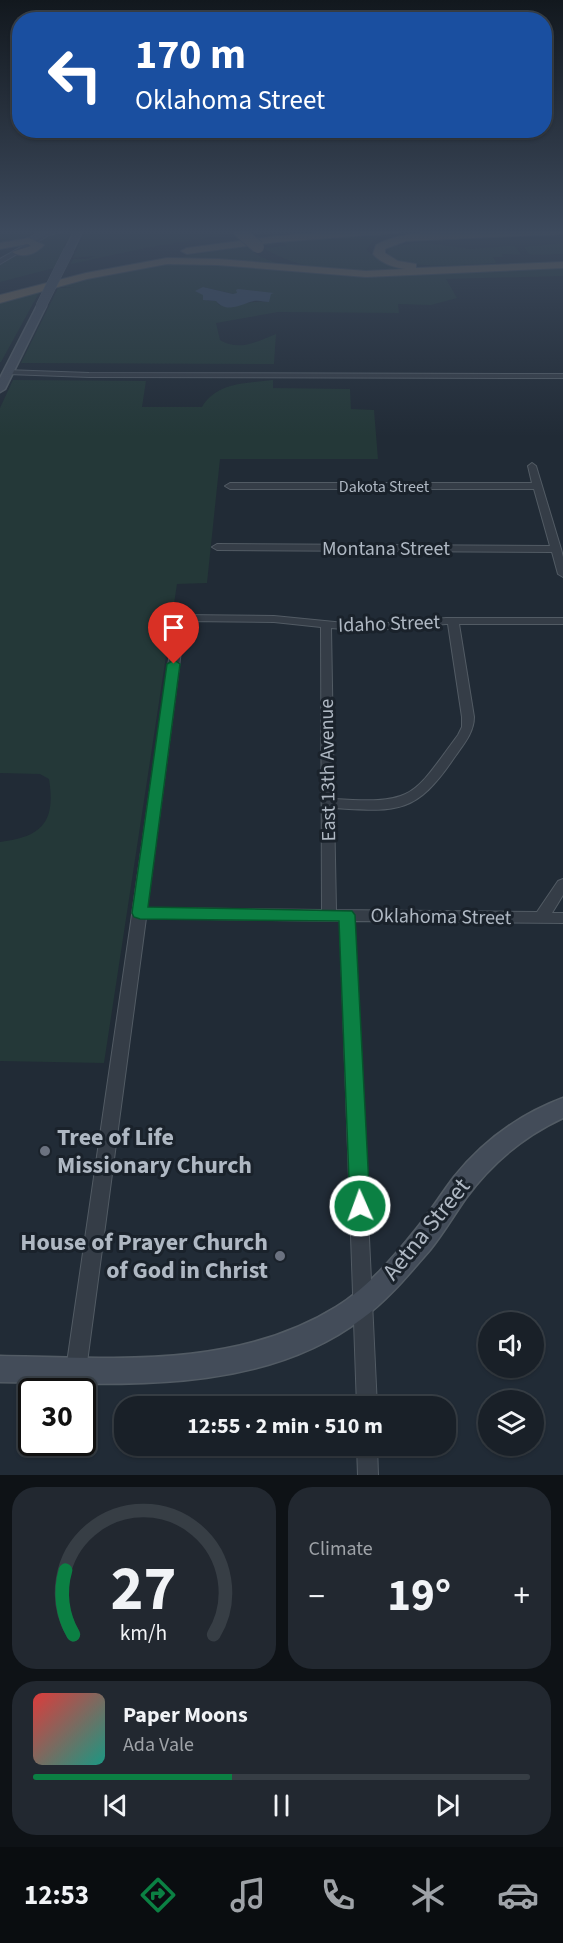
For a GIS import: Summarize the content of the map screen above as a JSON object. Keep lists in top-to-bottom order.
{
  "streets": {
    "street": [
      "Dakota Street",
      "Montana Street",
      "Idaho Street",
      "East 13th Avenue",
      "Oklahoma Street",
      "Aetna Street"
    ]
  },
  "crossings": [
    ["Idaho Street", "East 13th Avenue"],
    ["Idaho Street", "Oklahoma Street"],
    ["East 13th Avenue", "Oklahoma Street"]
  ],
  "places": ["Tree of Life Missionary Church", "House of Prayer Church of God in Christ"],
  "page": {
    "turn": ["170 m", "Oklahoma Street"],
    "limit": "30",
    "trip": "12:55 · 2 min · 510 m",
    "tile": "Climate",
    "heat": ["−", "19°", "+"],
    "song": ["Paper Moons", "Ada Vale"],
    "tabs": "12:53",
    "gauge": ["27", "km/h"]
  }
}
